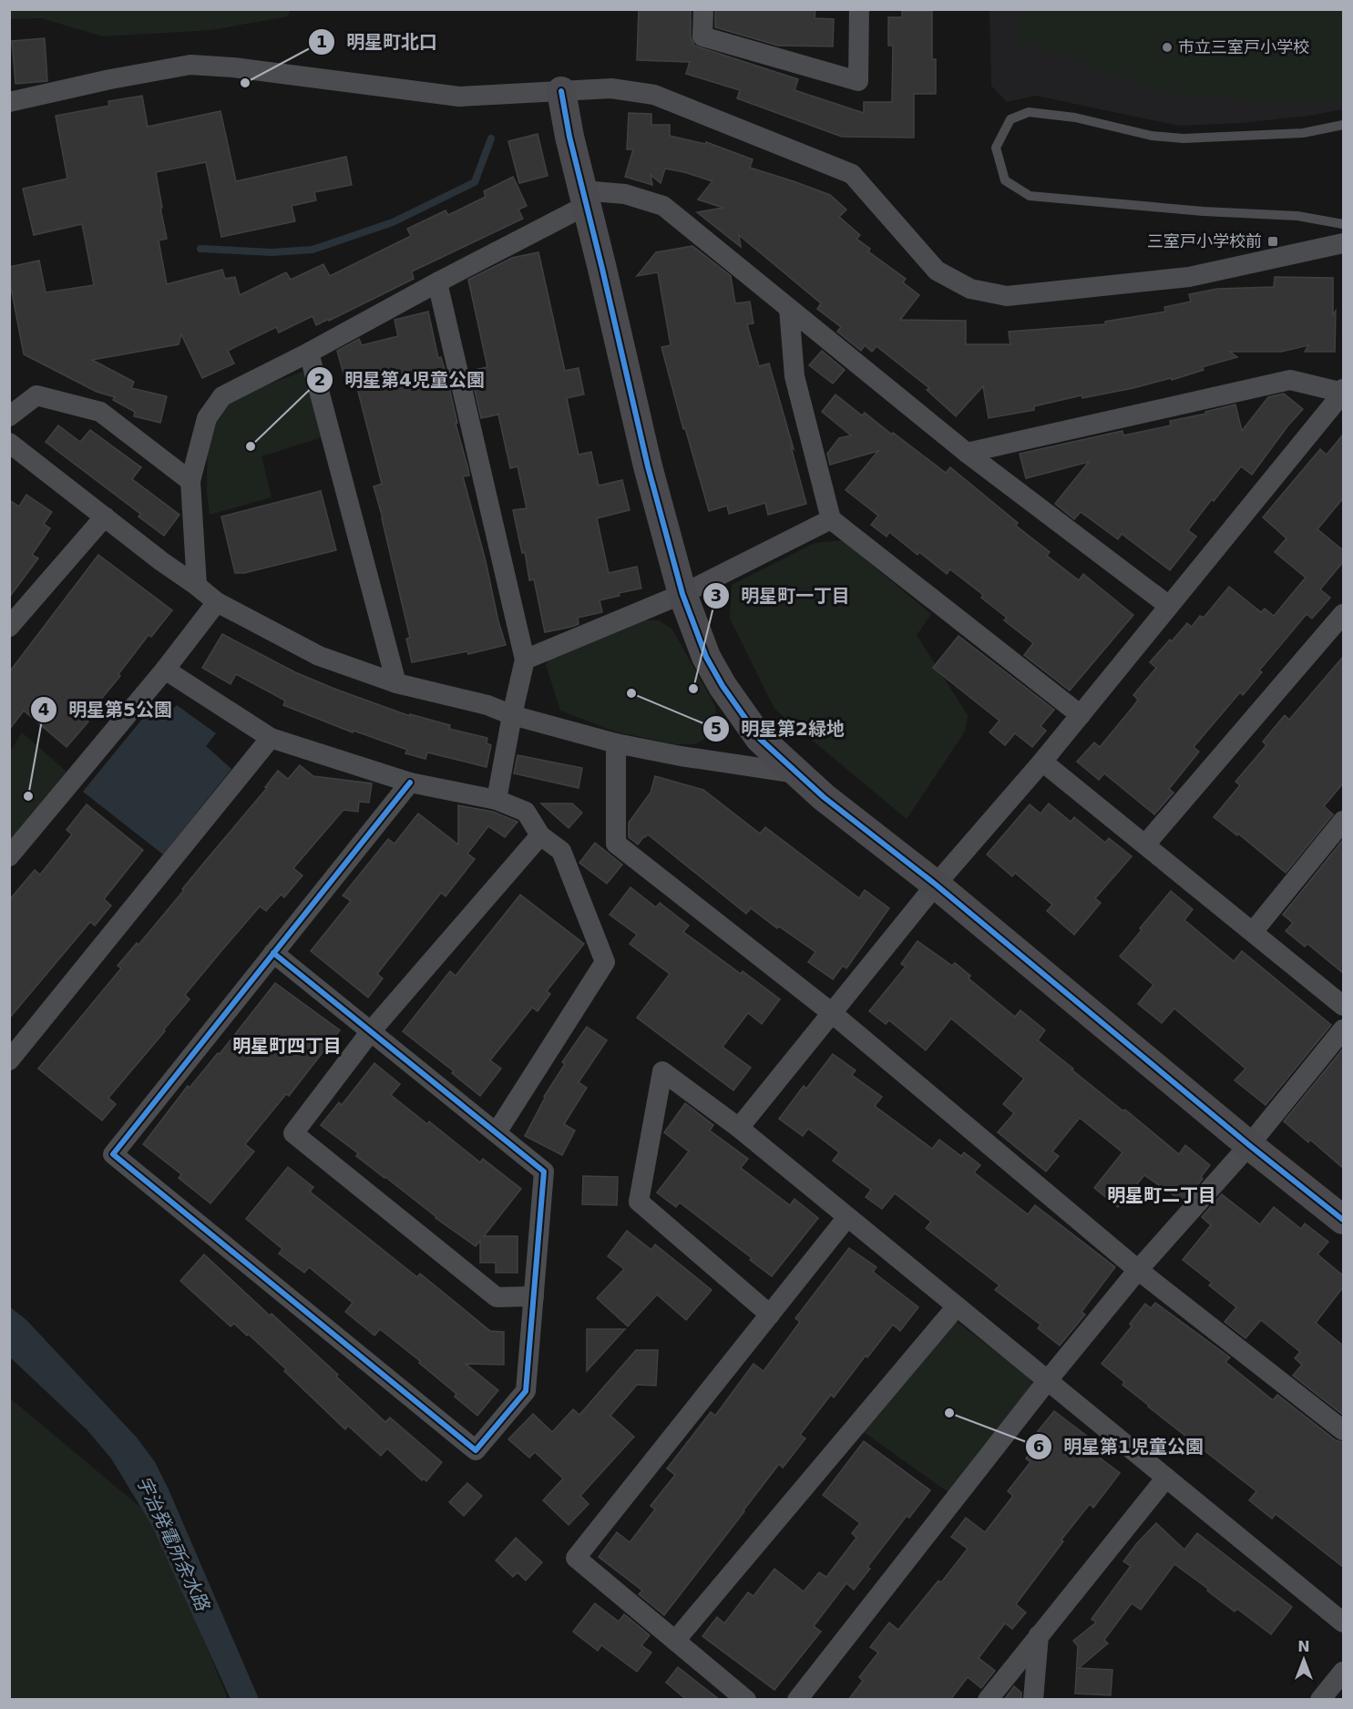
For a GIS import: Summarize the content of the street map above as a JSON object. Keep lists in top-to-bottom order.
{
  "districts": ["明星町四丁目", "明星町二丁目"],
  "water": ["宇治発電所余水路"],
  "places": {
    "other": [
      "市立三室戸小学校",
      "明星町北口",
      "明星第4児童公園",
      "明星町一丁目",
      "明星第2緑地",
      "明星第5公園",
      "明星第1児童公園"
    ],
    "transit": ["三室戸小学校前"]
  },
  "north": "top"
}
